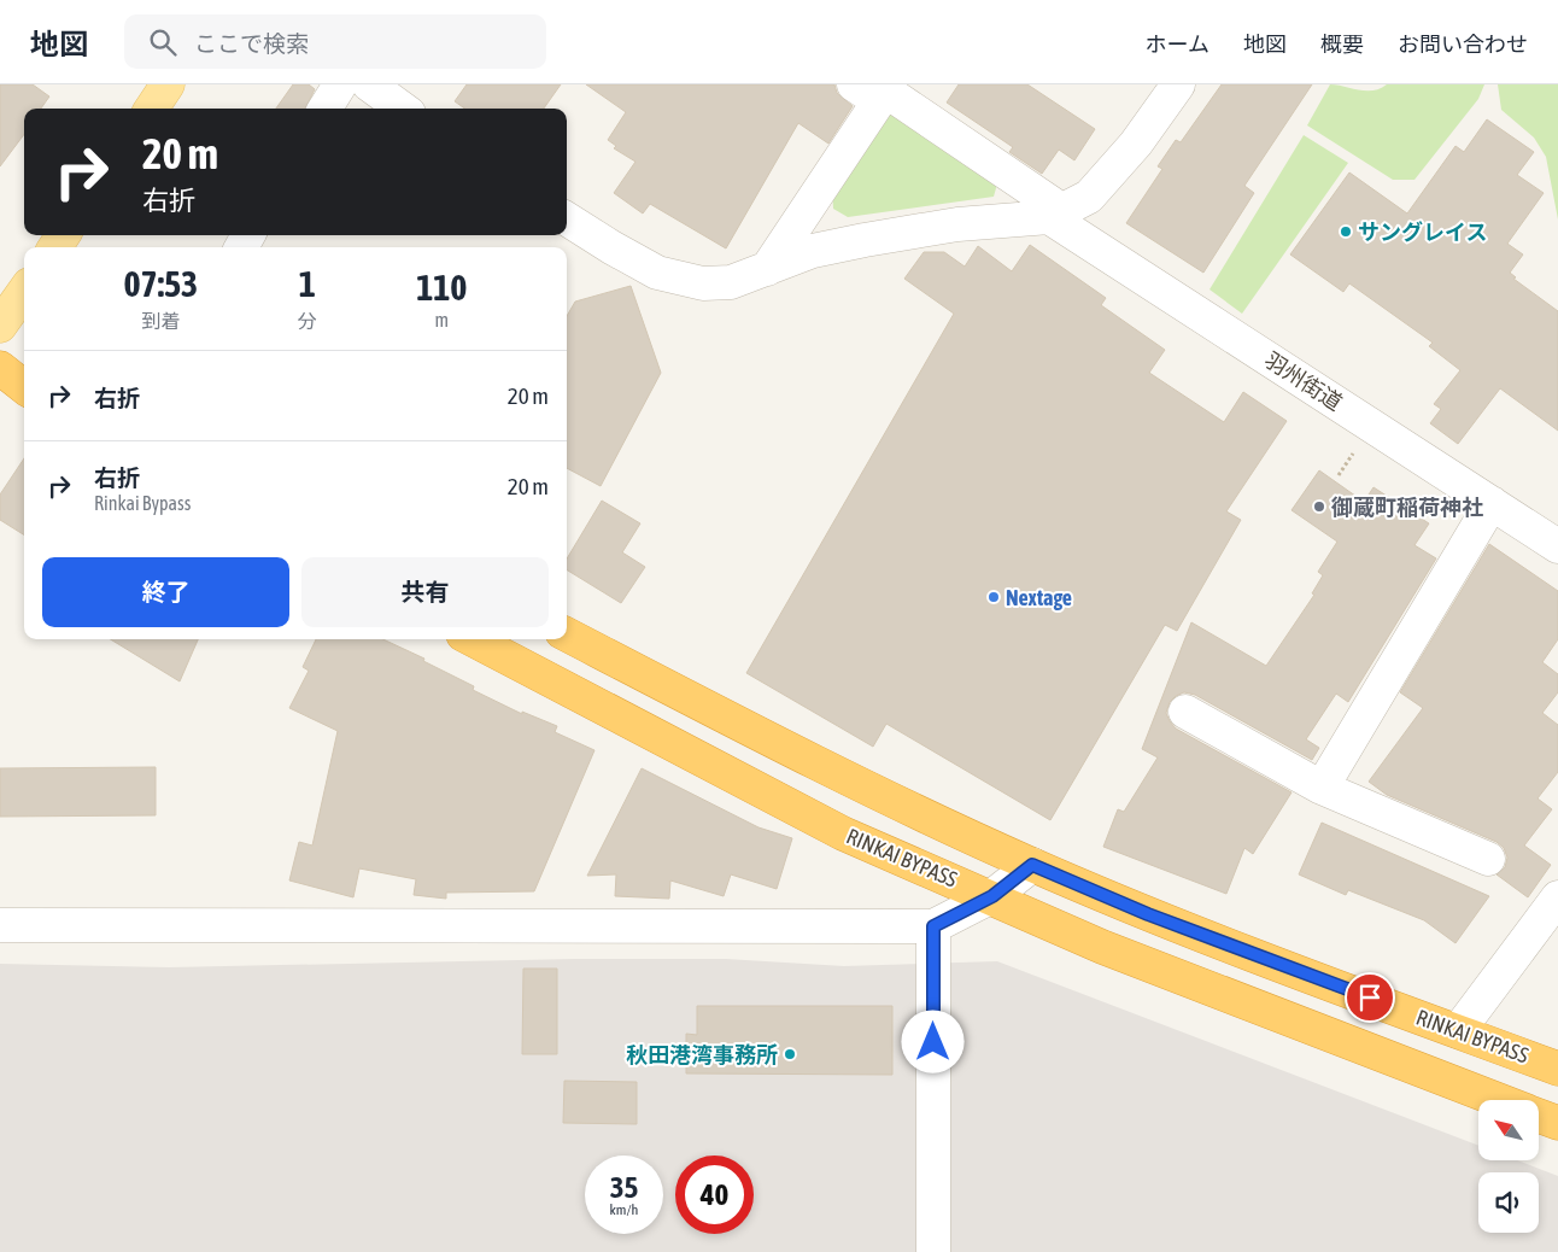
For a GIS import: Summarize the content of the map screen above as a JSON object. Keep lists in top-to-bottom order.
{
  "streets": {
    "highway": ["RINKAI BYPASS"],
    "street": ["羽州街道"]
  },
  "places": [
    "サングレイス",
    "御蔵町稲荷神社",
    "Nextage",
    "秋田港湾事務所"
  ],
  "north": "top left",
  "page": {
    "header": "地図",
    "search": "ここで検索",
    "nav": [
      "ホーム",
      "地図",
      "概要",
      "お問い合わせ"
    ],
    "turn": ["20 m", "右折"],
    "eta": [
      "07:53",
      "到着",
      "1",
      "分",
      "110",
      "m"
    ],
    "list": [
      {
        "name": "右折",
        "value": "20 m"
      },
      {
        "name": "右折",
        "note": "Rinkai Bypass",
        "value": "20 m"
      }
    ],
    "buttons": ["終了", "共有"],
    "speed": "35 km/h",
    "limit": "40"
  }
}
